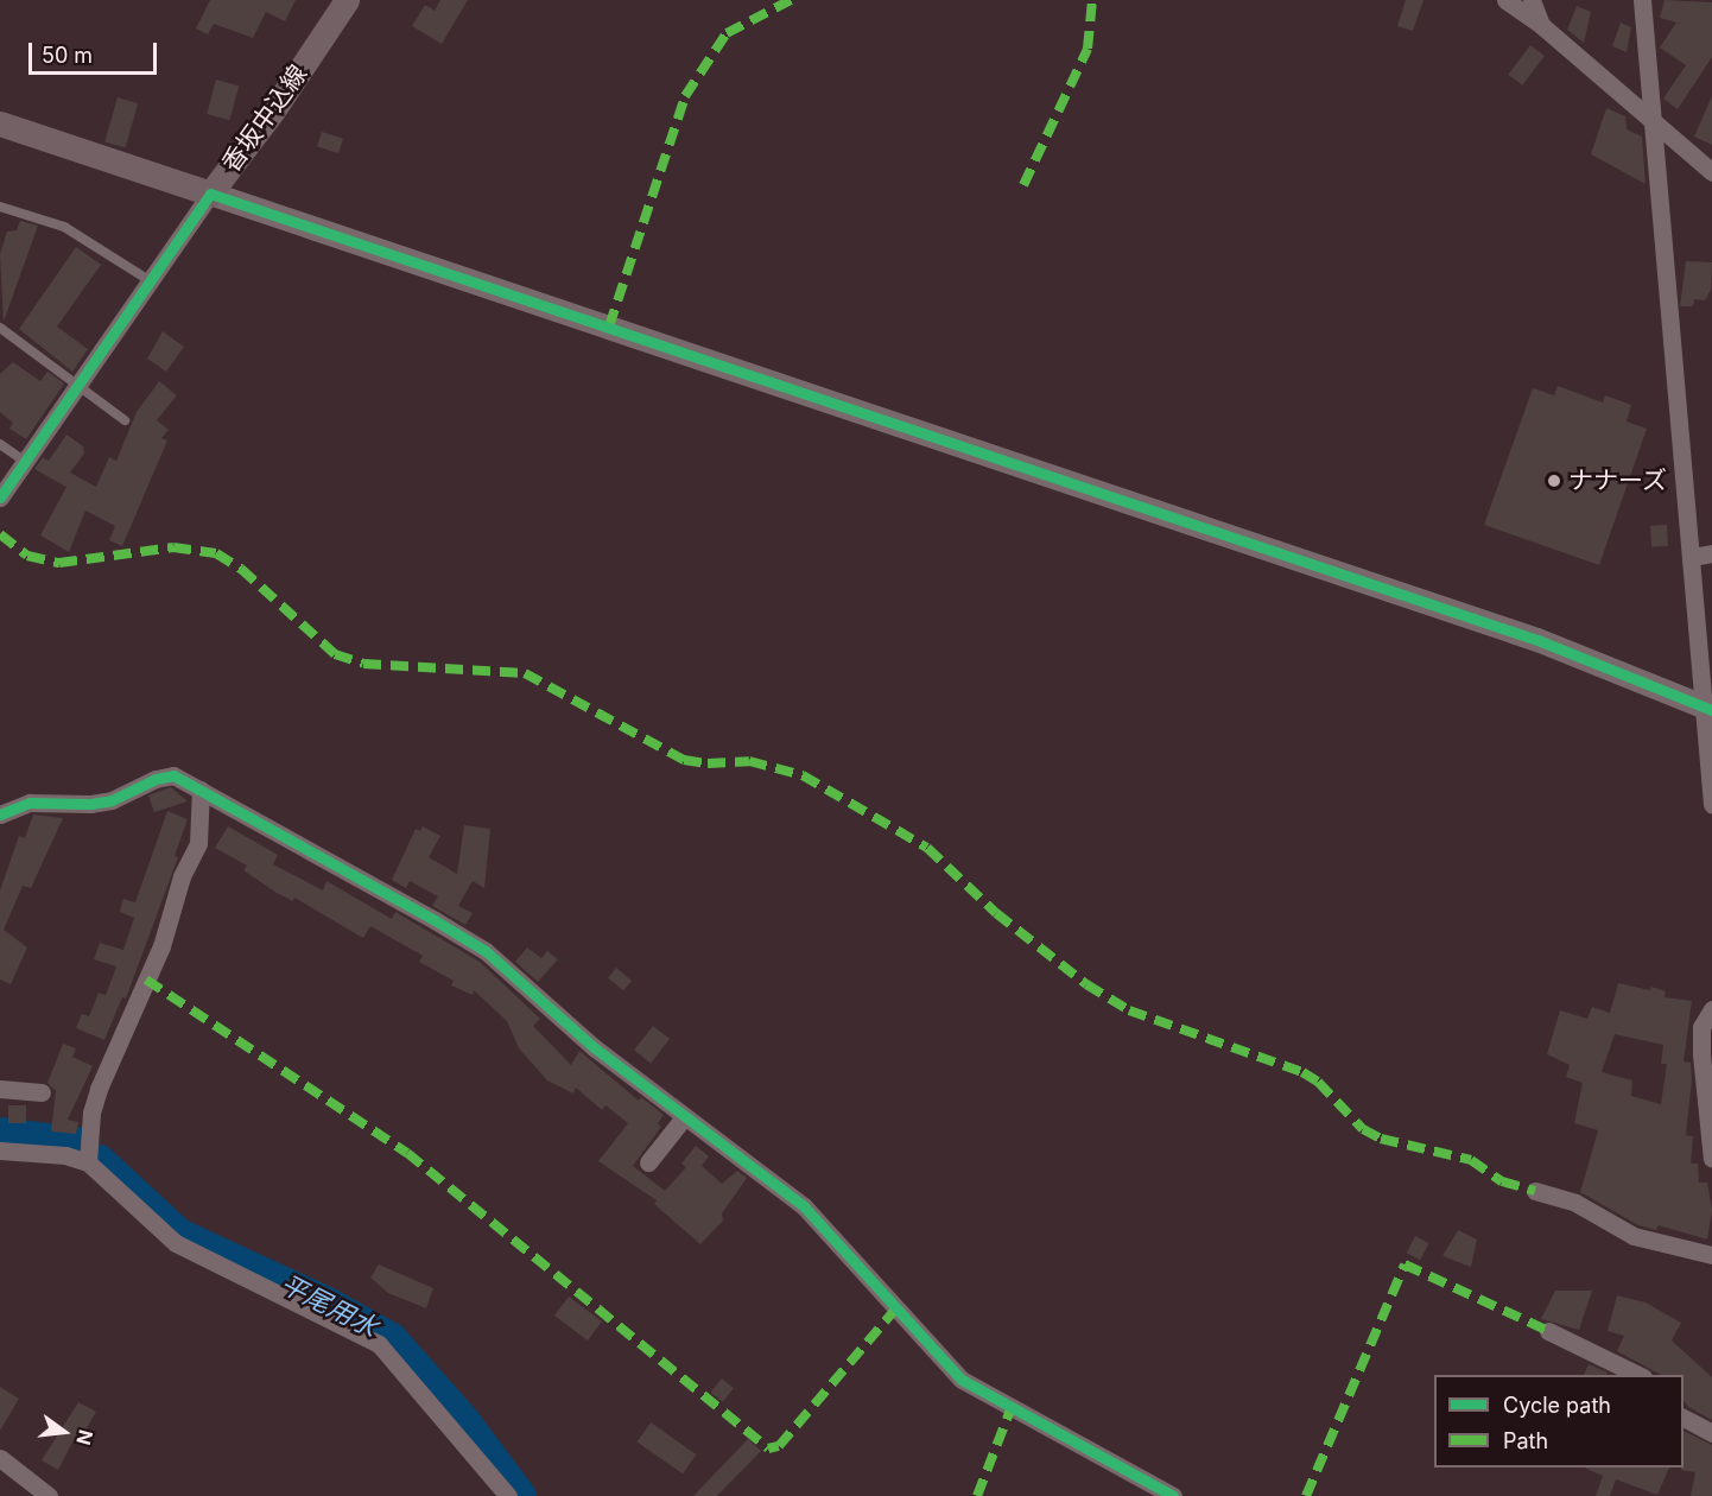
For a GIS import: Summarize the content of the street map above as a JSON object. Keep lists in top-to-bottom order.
{
  "streets": {
    "main road": ["香坂中込線"]
  },
  "water": ["平尾用水"],
  "places": ["ナナーズ"],
  "legend": ["Cycle path", "Path"],
  "scale_bar": "50 m",
  "north": "right"
}
